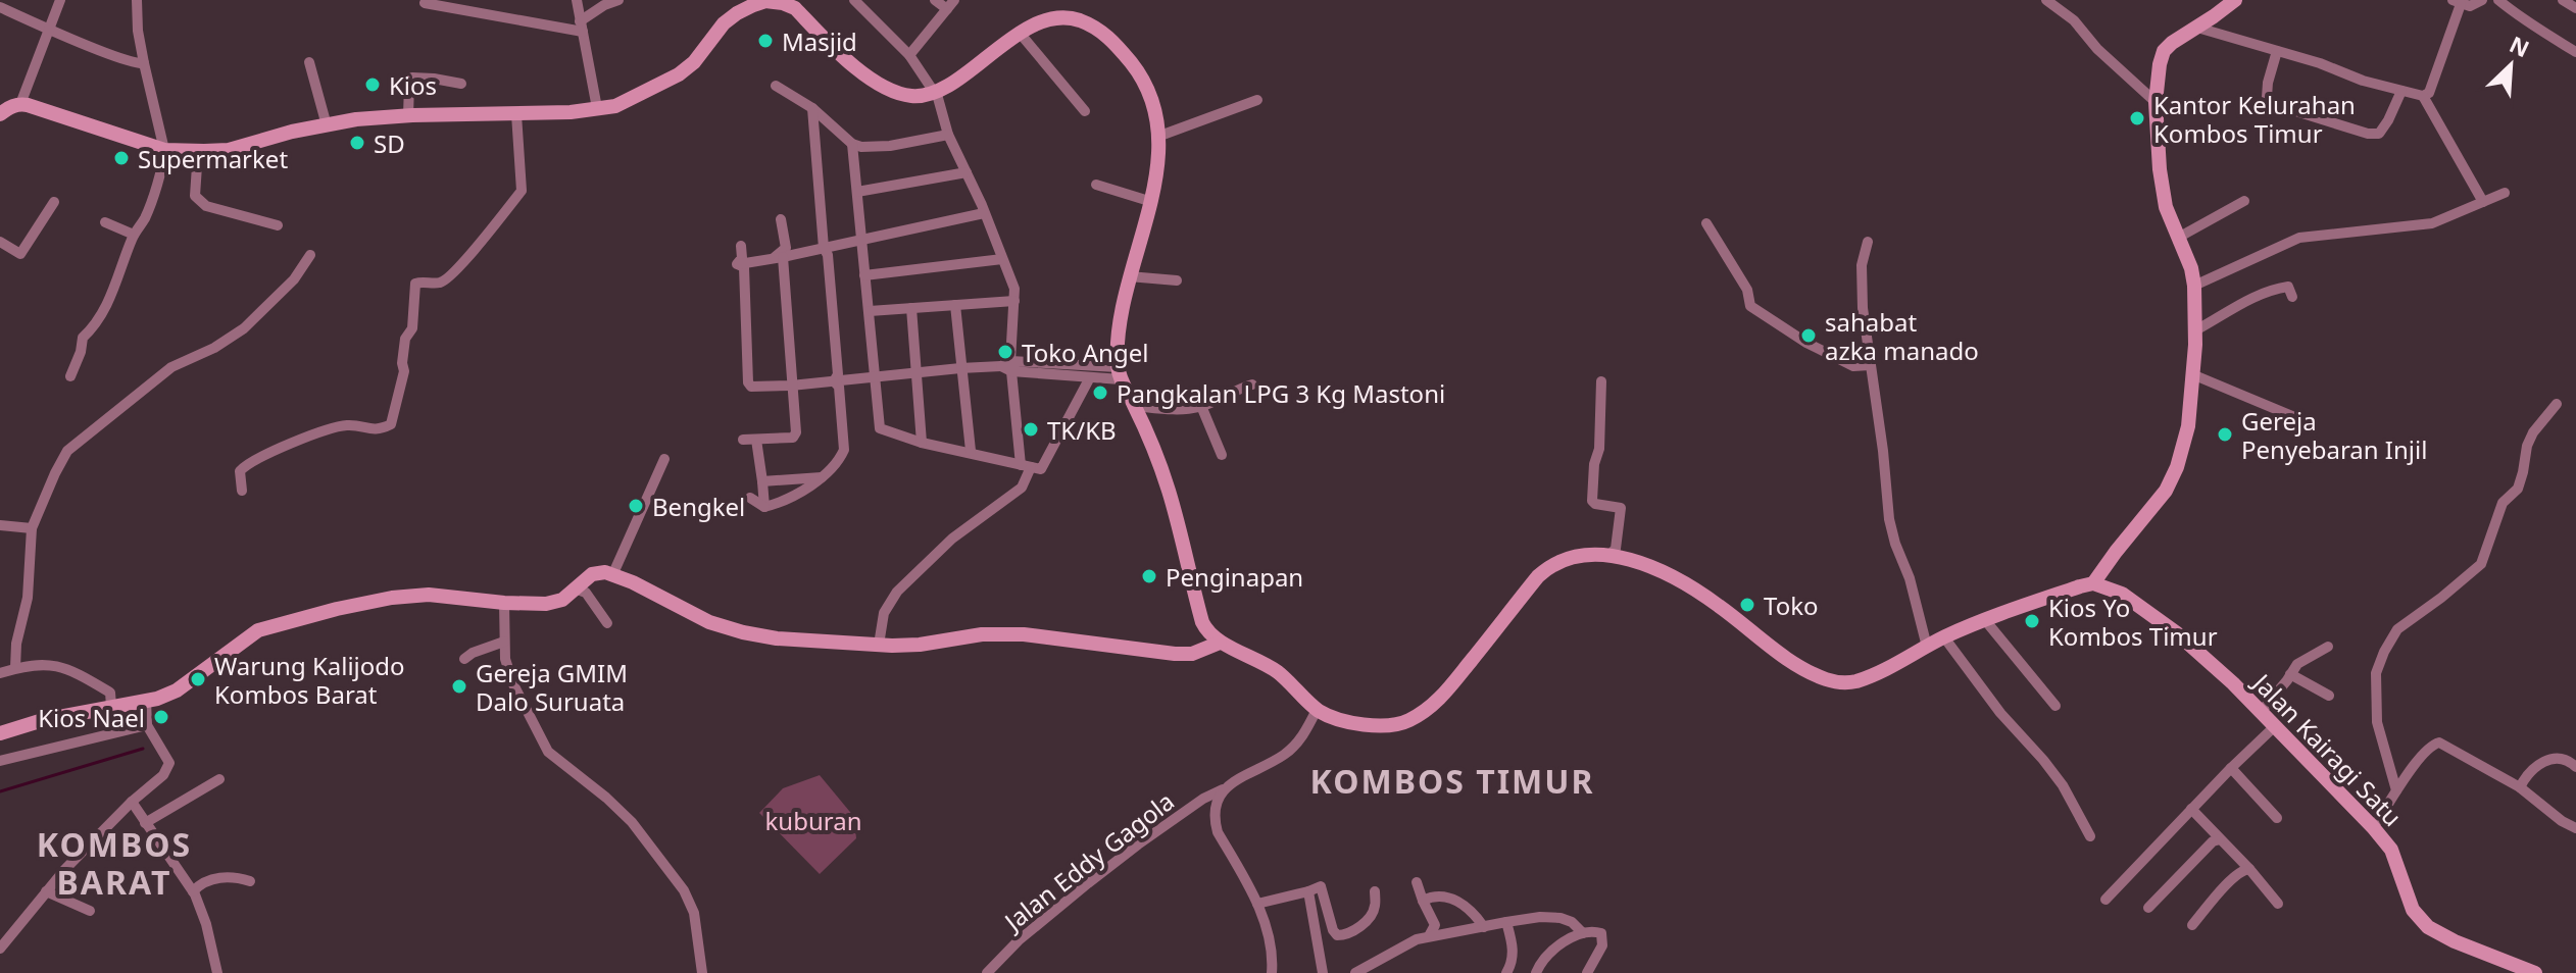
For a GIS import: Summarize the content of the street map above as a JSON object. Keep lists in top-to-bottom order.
{
  "streets": {
    "street": ["Jalan Kairagi Satu", "Jalan Eddy Gagola"]
  },
  "districts": ["KOMBOS TIMUR", "KOMBOS BARAT"],
  "parks": ["kuburan"],
  "places": [
    "Masjid",
    "Kios",
    "Kantor Kelurahan Kombos Timur",
    "SD",
    "Supermarket",
    "sahabat azka manado",
    "Toko Angel",
    "Pangkalan LPG 3 Kg Mastoni",
    "TK/KB",
    "Gereja Penyebaran Injil",
    "Bengkel",
    "Penginapan",
    "Toko",
    "Kios Yo Kombos Timur",
    "Warung Kalijodo Kombos Barat",
    "Gereja GMIM Dalo Suruata",
    "Kios Nael"
  ],
  "north": "top right"
}
